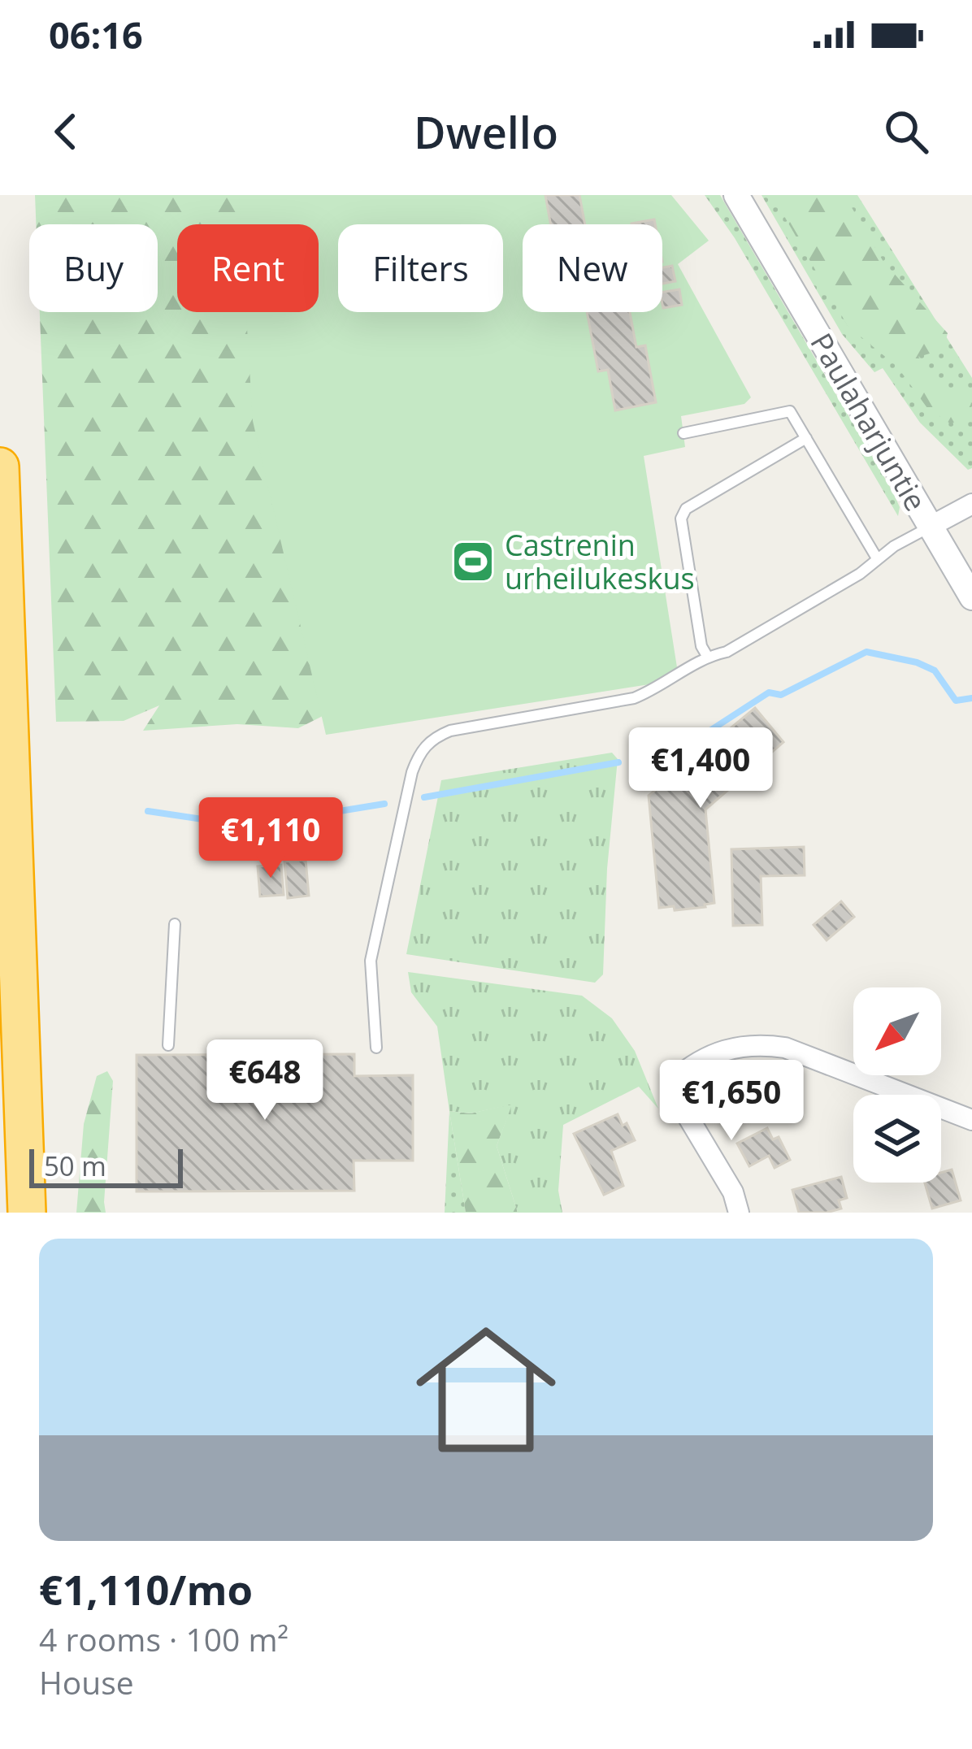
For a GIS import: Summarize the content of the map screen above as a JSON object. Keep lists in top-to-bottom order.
{
  "streets": {
    "street": ["Paulaharjuntie"]
  },
  "places": {
    "sports": ["Castrenin urheilukeskus"]
  },
  "scale_bar": "50 m",
  "north": "bottom left",
  "page": {
    "status": "06:16",
    "header": "Dwello",
    "chip": [
      "Buy",
      "Rent",
      "Filters",
      "New"
    ],
    "price": [
      "€1,400",
      "€1,110",
      "€648",
      "€1,650"
    ],
    "scale": "50 m",
    "list": [
      {
        "name": "€1,110/mo",
        "note": "4 rooms · 100 m² · House"
      }
    ]
  }
}
